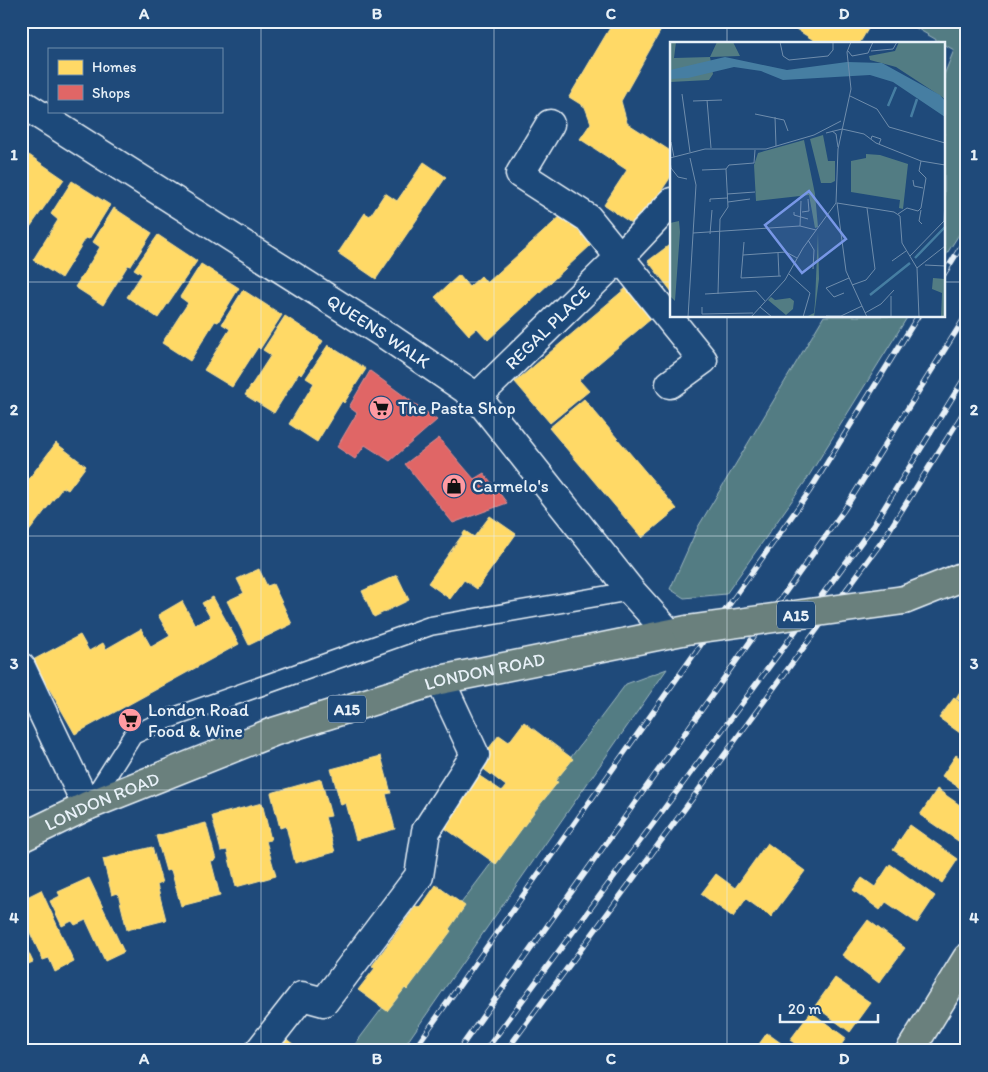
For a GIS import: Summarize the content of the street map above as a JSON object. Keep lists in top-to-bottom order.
{
  "streets": {
    "main road": ["A15", "LONDON ROAD"],
    "street": ["REGAL PLACE", "QUEENS WALK"]
  },
  "crossings": [
    ["REGAL PLACE", "QUEENS WALK"],
    ["QUEENS WALK", "LONDON ROAD"]
  ],
  "places": {
    "supermarket": ["The Pasta Shop", "London Road Food & Wine"],
    "shop": ["Carmelo's"]
  },
  "legend": ["Homes", "Shops"],
  "scale_bar": "20 m",
  "grid": {
    "columns": [
      "A",
      "B",
      "C",
      "D"
    ],
    "rows": [
      "1",
      "2",
      "3",
      "4"
    ]
  }
}
